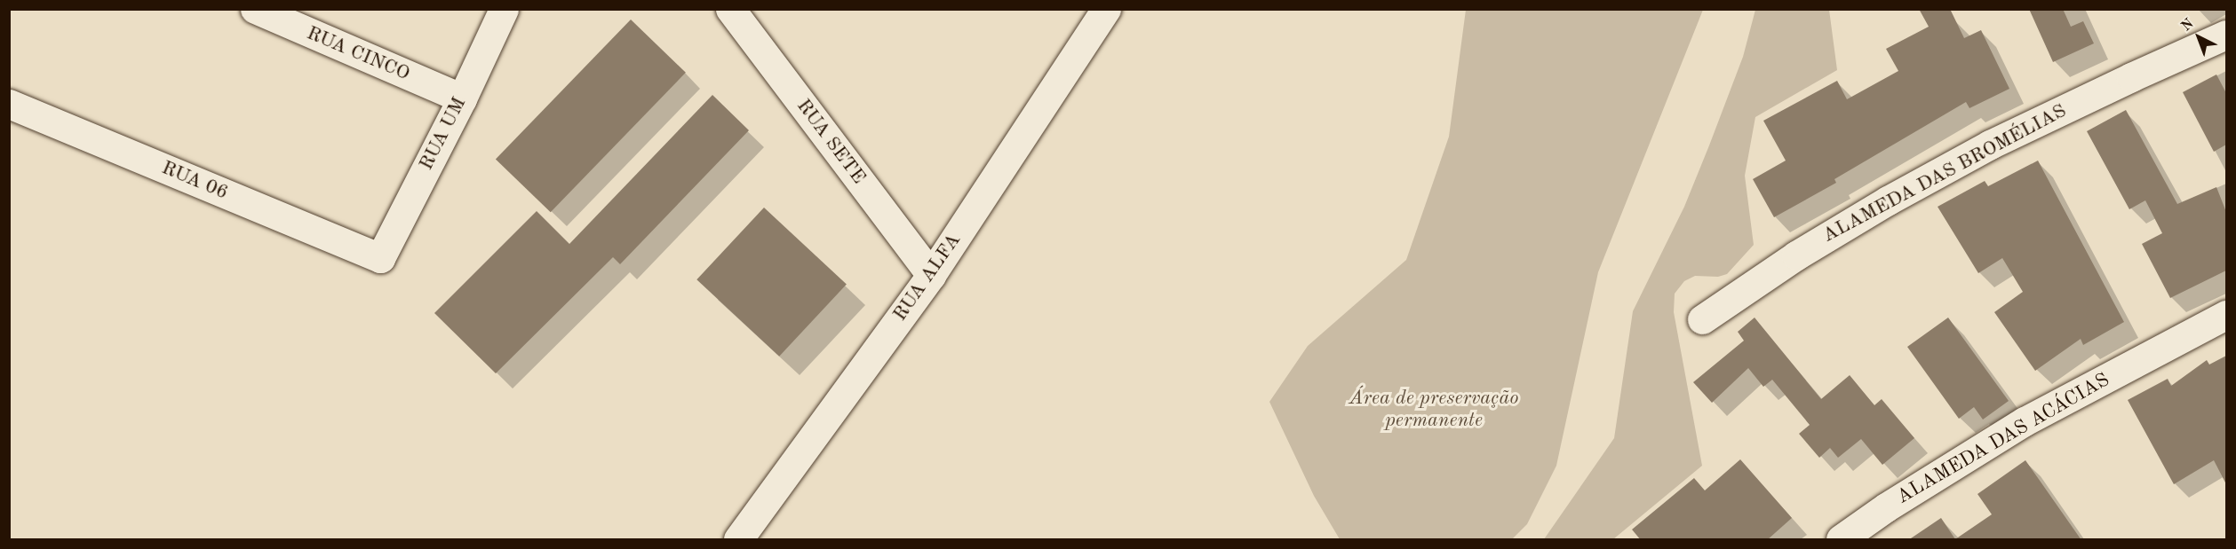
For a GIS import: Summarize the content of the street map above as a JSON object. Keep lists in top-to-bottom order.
{
  "streets": {
    "street": [
      "RUA CINCO",
      "RUA UM",
      "RUA SETE",
      "ALAMEDA DAS BROMÉLIAS",
      "RUA 06",
      "RUA ALFA",
      "ALAMEDA DAS ACÁCIAS"
    ]
  },
  "crossings": [
    ["RUA CINCO", "RUA UM"],
    ["RUA UM", "RUA 06"],
    ["RUA SETE", "RUA ALFA"]
  ],
  "parks": ["Área de preservação permanente"],
  "north": "top left"
}
